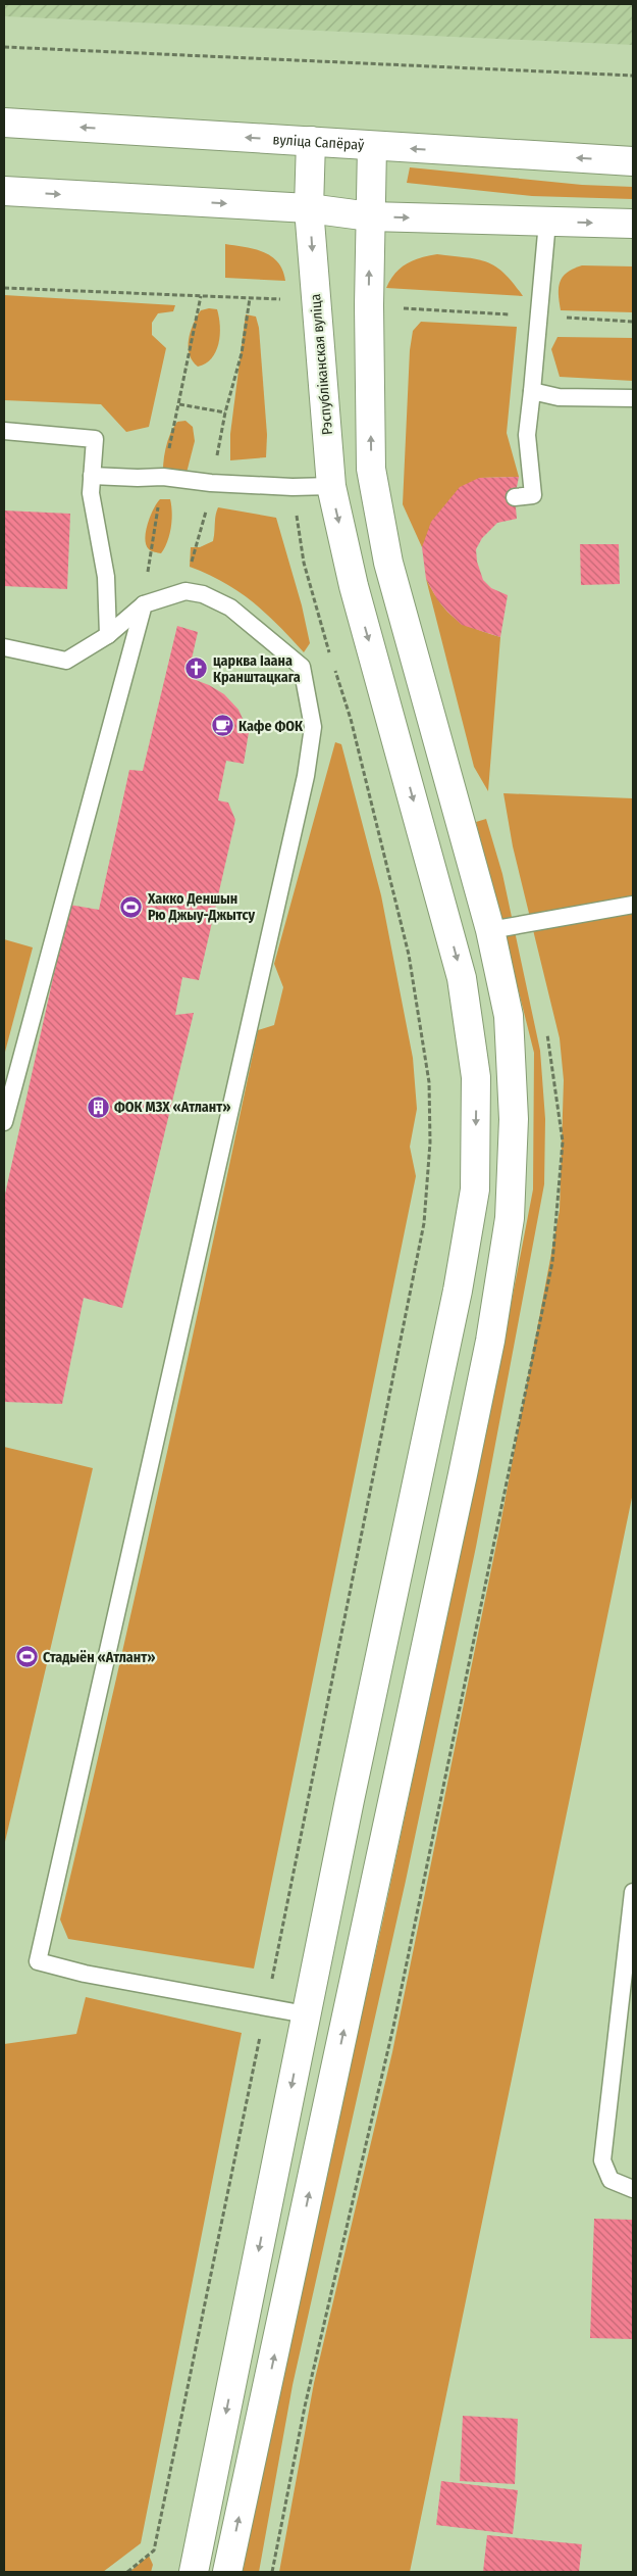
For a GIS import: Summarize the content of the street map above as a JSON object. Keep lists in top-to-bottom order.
{
  "streets": {
    "street": ["вуліца Сапёраў", "Рэспубліканская вуліца"]
  },
  "crossings": [
    ["вуліца Сапёраў", "Рэспубліканская вуліца"]
  ],
  "places": {
    "church": ["царква Іаана Кранштацкага"],
    "cafe": ["Кафе ФОК"],
    "sports": ["Хакко Деншын Рю Джыу-Джытсу", "Стадыён «Атлант»"],
    "building": ["ФОК МЗХ «Атлант»"]
  }
}
